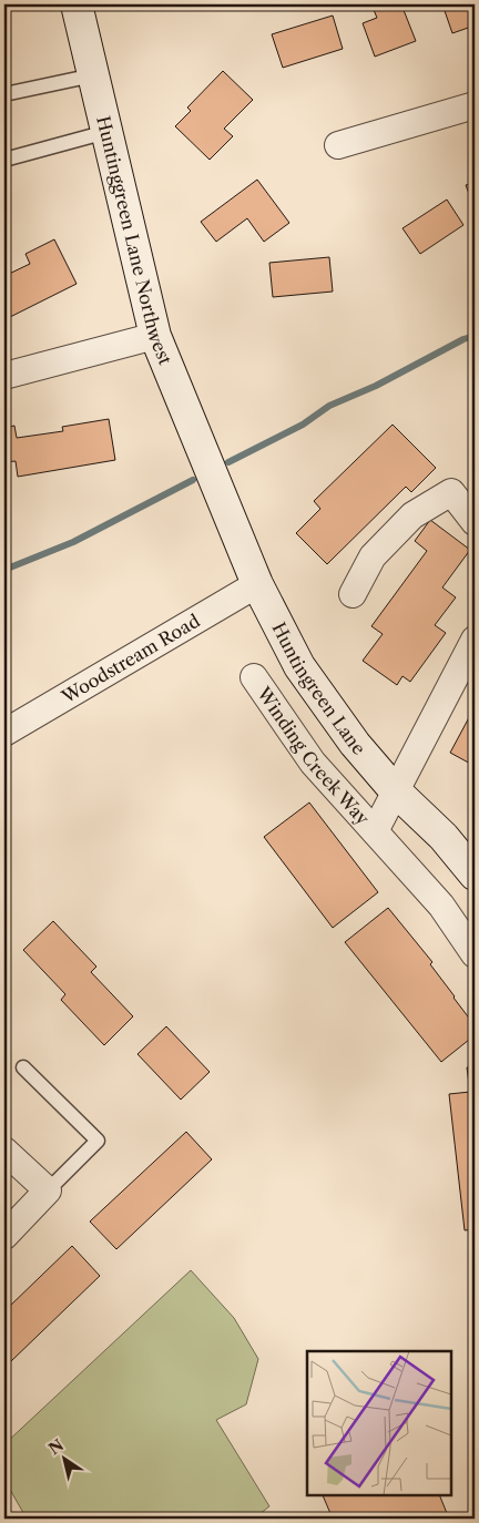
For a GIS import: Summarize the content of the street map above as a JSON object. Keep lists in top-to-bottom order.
{
  "streets": {
    "street": [
      "Huntinggreen Lane Northwest",
      "Woodstream Road",
      "Huntingreen Lane",
      "Winding Creek Way"
    ]
  },
  "crossings": [
    ["Huntinggreen Lane Northwest", "Huntingreen Lane"],
    ["Woodstream Road", "Huntingreen Lane"],
    ["Huntingreen Lane", "Winding Creek Way"]
  ],
  "north": "top left"
}
